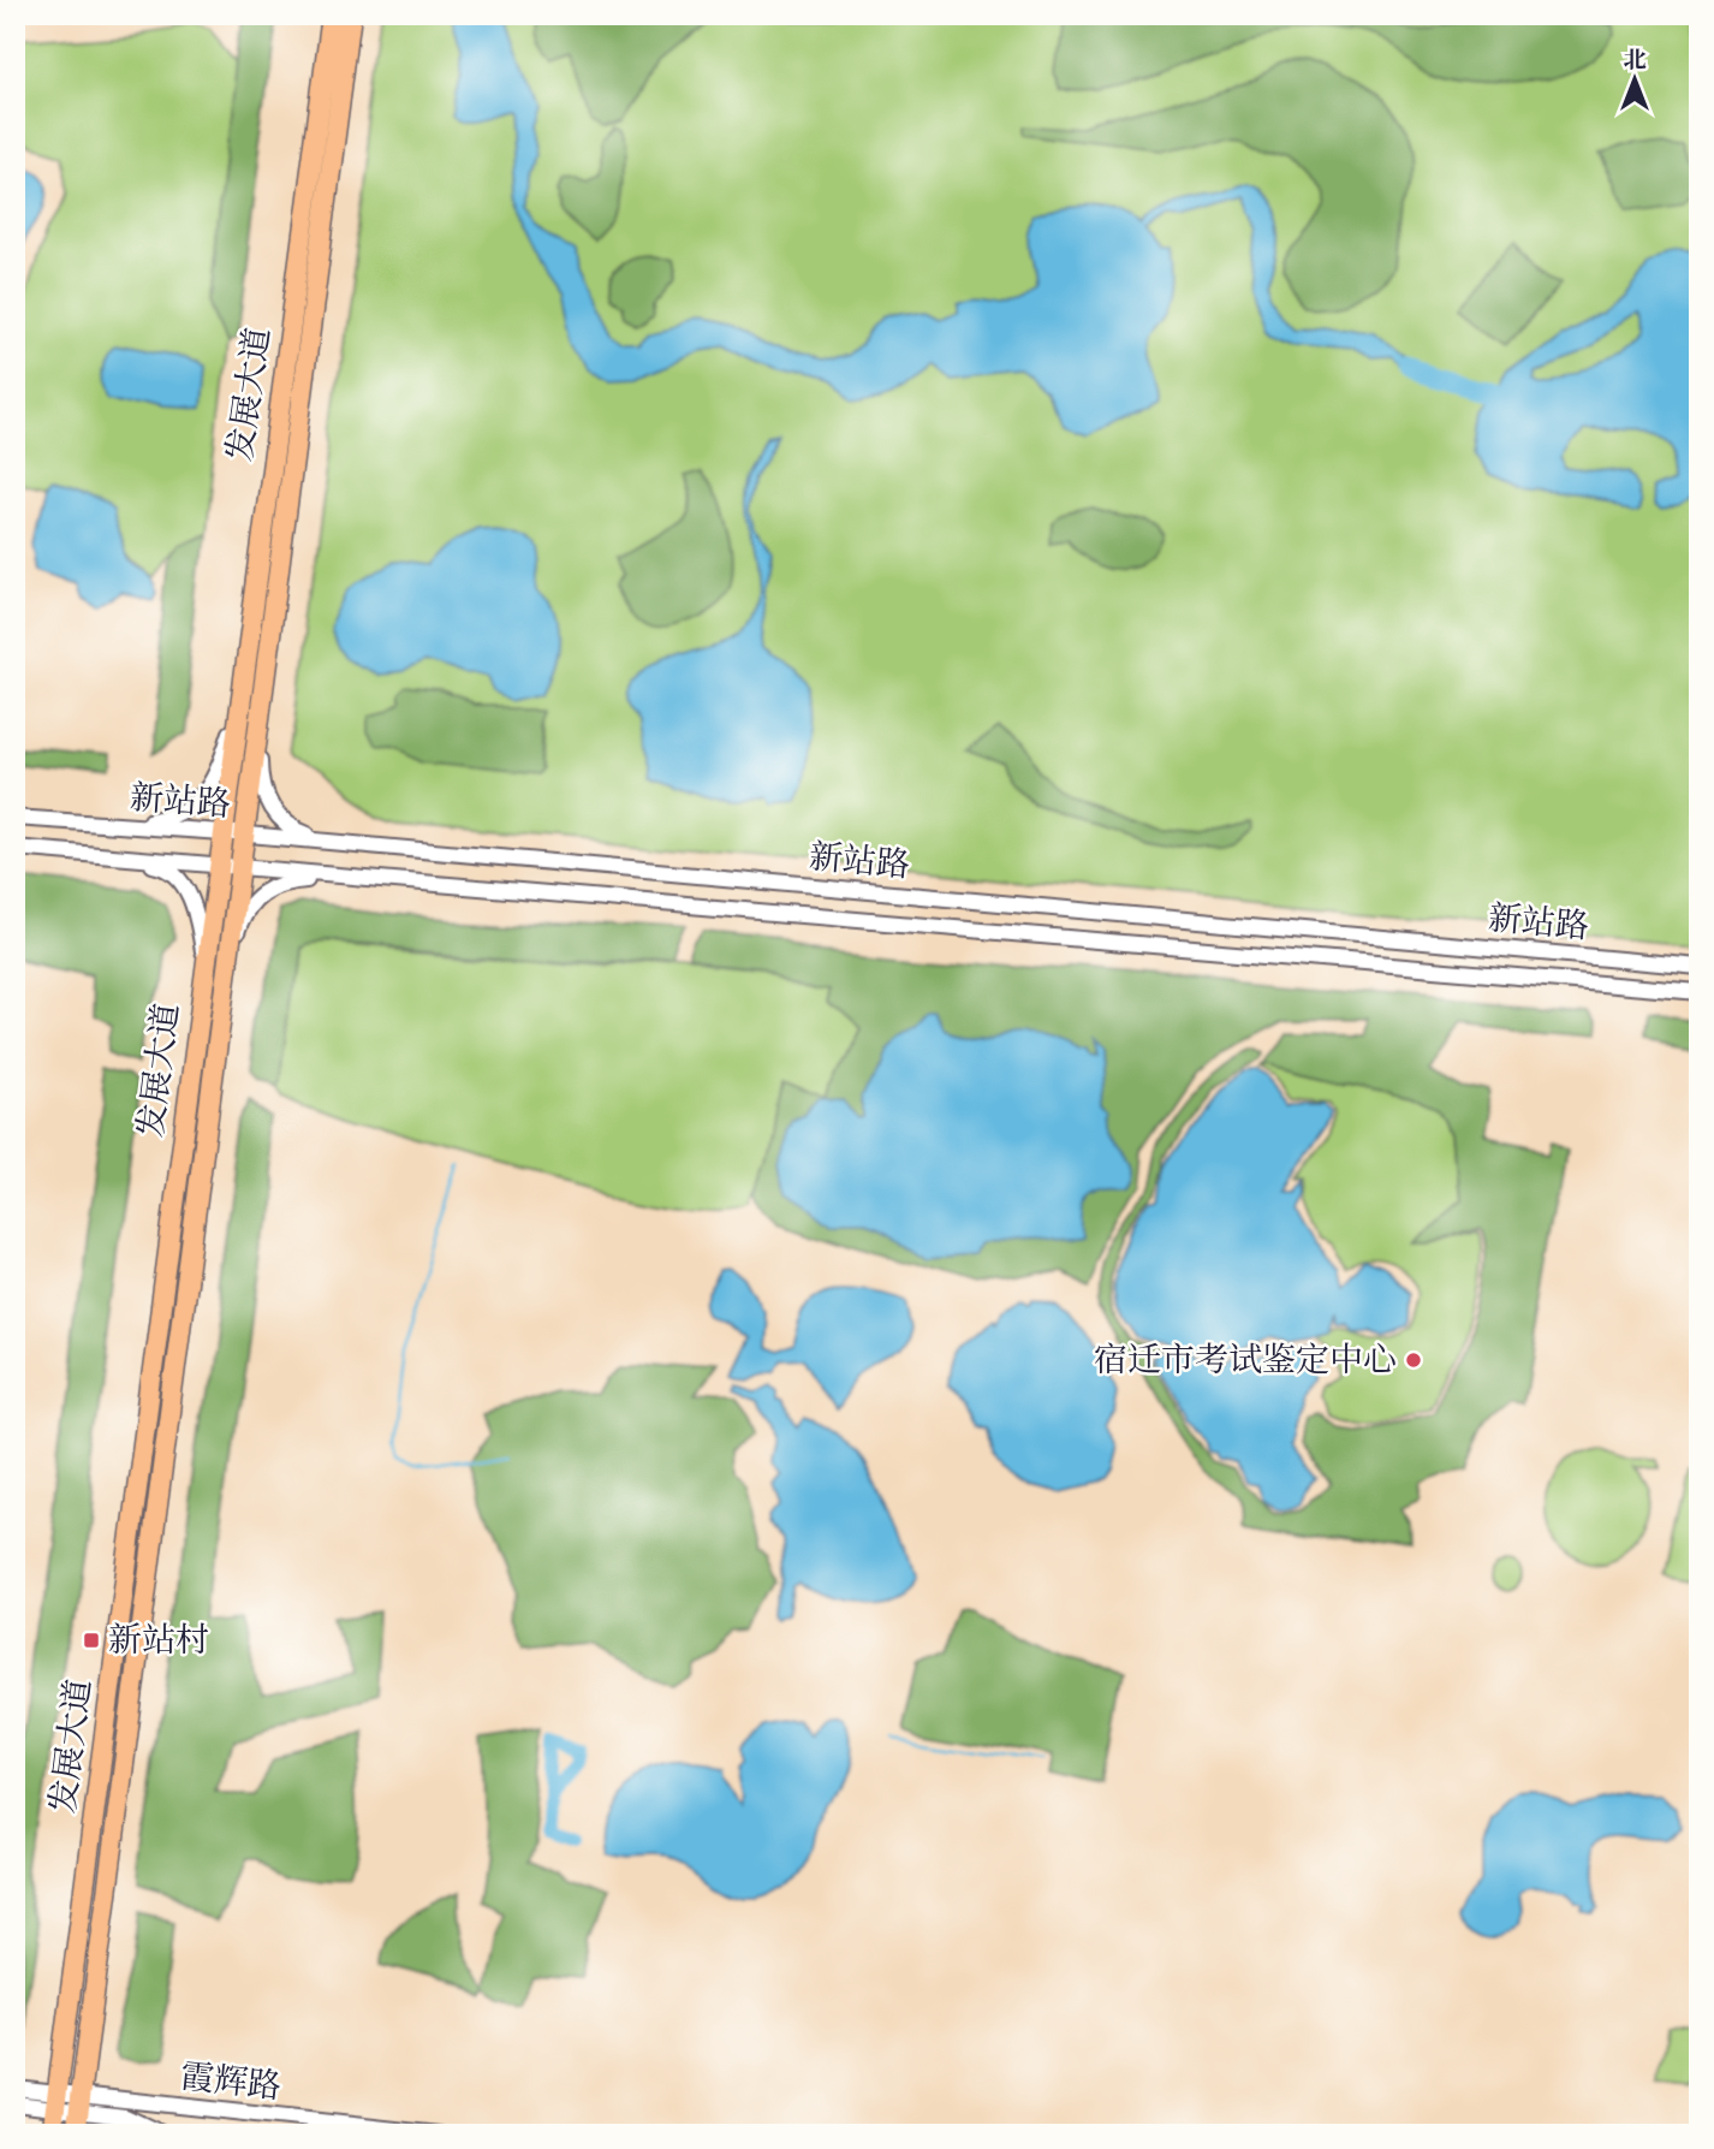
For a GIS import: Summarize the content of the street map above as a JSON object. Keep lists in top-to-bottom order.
{
  "streets": {
    "main road": ["发展大道"],
    "street": ["新站路", "霞辉路"]
  },
  "crossings": [
    ["发展大道", "新站路"],
    ["发展大道", "霞辉路"]
  ],
  "places": {
    "other": ["宿迁市考试鉴定中心"],
    "transit": ["新站村"]
  },
  "north": "top"
}
